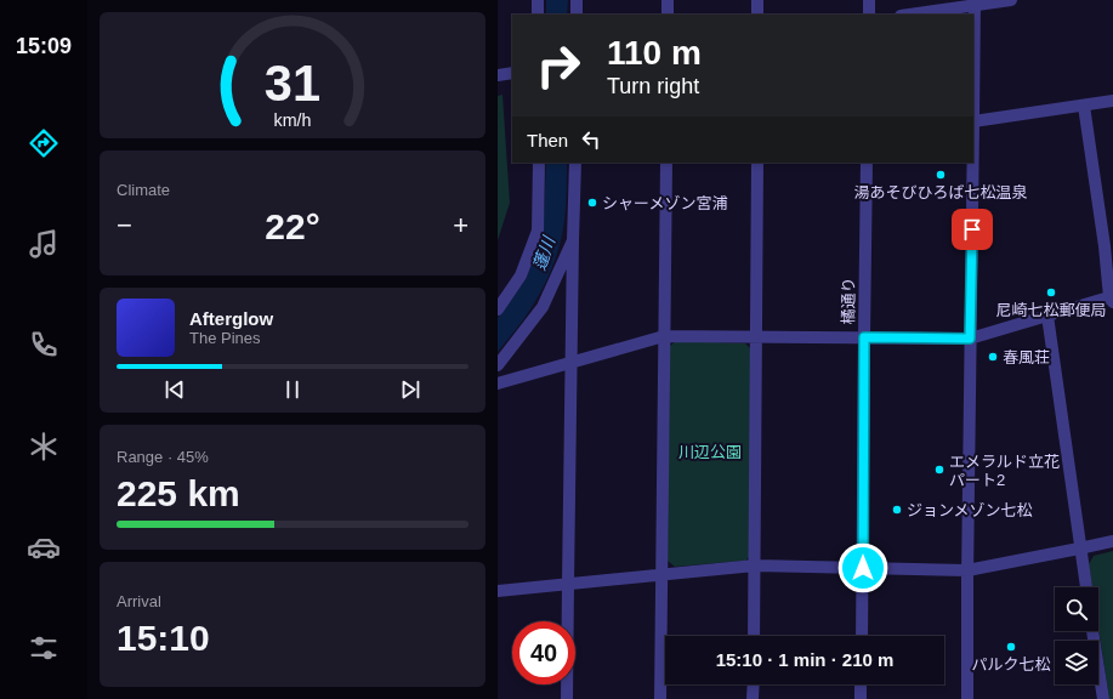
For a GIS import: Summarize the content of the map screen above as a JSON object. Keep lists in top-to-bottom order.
{
  "streets": {
    "street": ["橘通り"]
  },
  "water": ["蓬川"],
  "parks": ["川辺公園"],
  "places": [
    "湯あそびひろば七松温泉",
    "シャーメゾン宮浦",
    "尼崎七松郵便局",
    "春風荘",
    "エメラルド立花 パート2",
    "ジョンメゾン七松",
    "パルク七松"
  ],
  "page": {
    "tabs": "15:09",
    "turn": ["110 m", "Turn right"],
    "then": "Then",
    "tile": [
      "Climate",
      ["Range · 45%", "225 km"],
      ["Arrival", "15:10"]
    ],
    "heat": ["−", "22°", "+"],
    "song": ["Afterglow", "The Pines"],
    "limit": "40",
    "trip": "15:10 · 1 min · 210 m",
    "gauge": ["31", "km/h"]
  }
}
